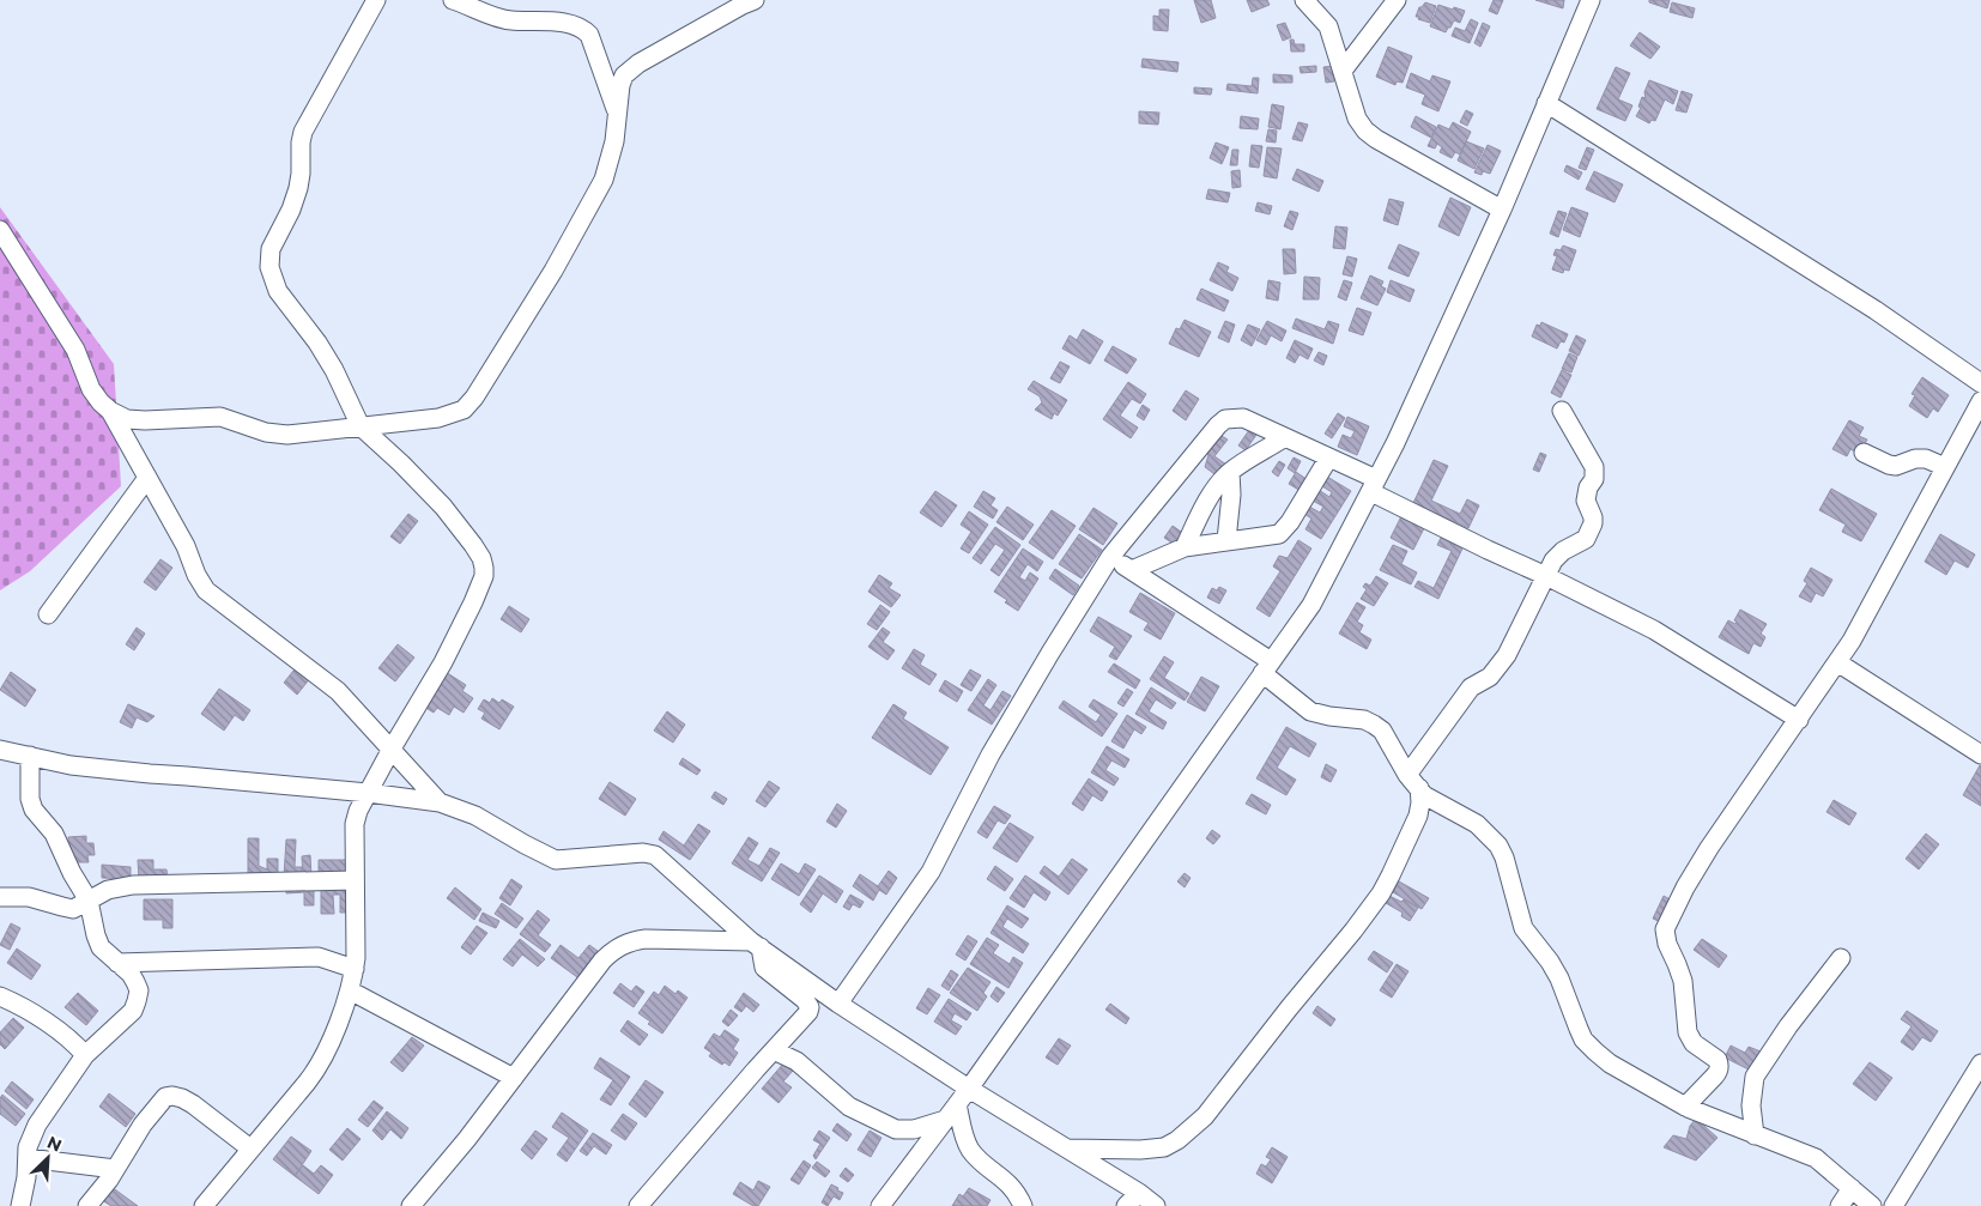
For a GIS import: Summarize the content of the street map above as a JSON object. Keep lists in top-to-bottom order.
{
  "north": "top right"
}
